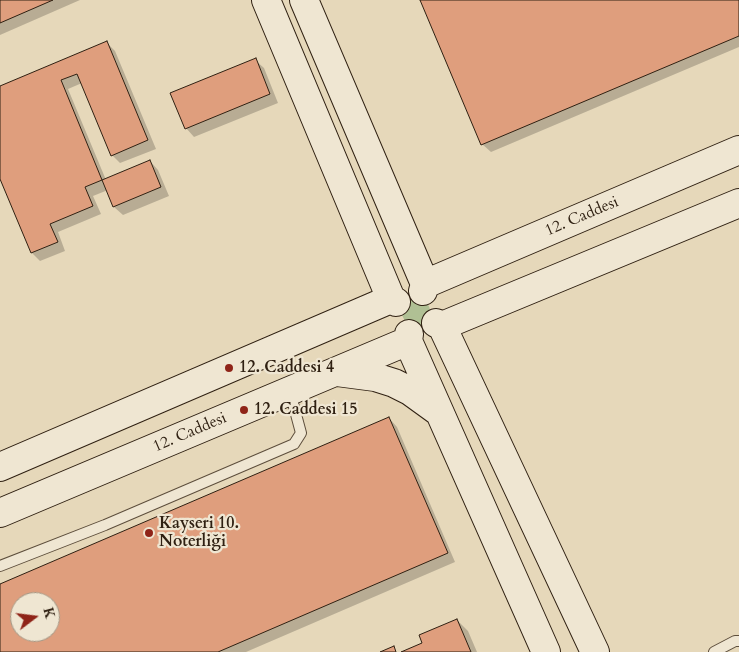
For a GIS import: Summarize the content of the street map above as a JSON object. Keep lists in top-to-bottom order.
{
  "streets": {
    "main road": ["12. Caddesi"]
  },
  "places": ["12. Caddesi 4", "12. Caddesi 15", "Kayseri 10. Noterliği"],
  "north": "right"
}
